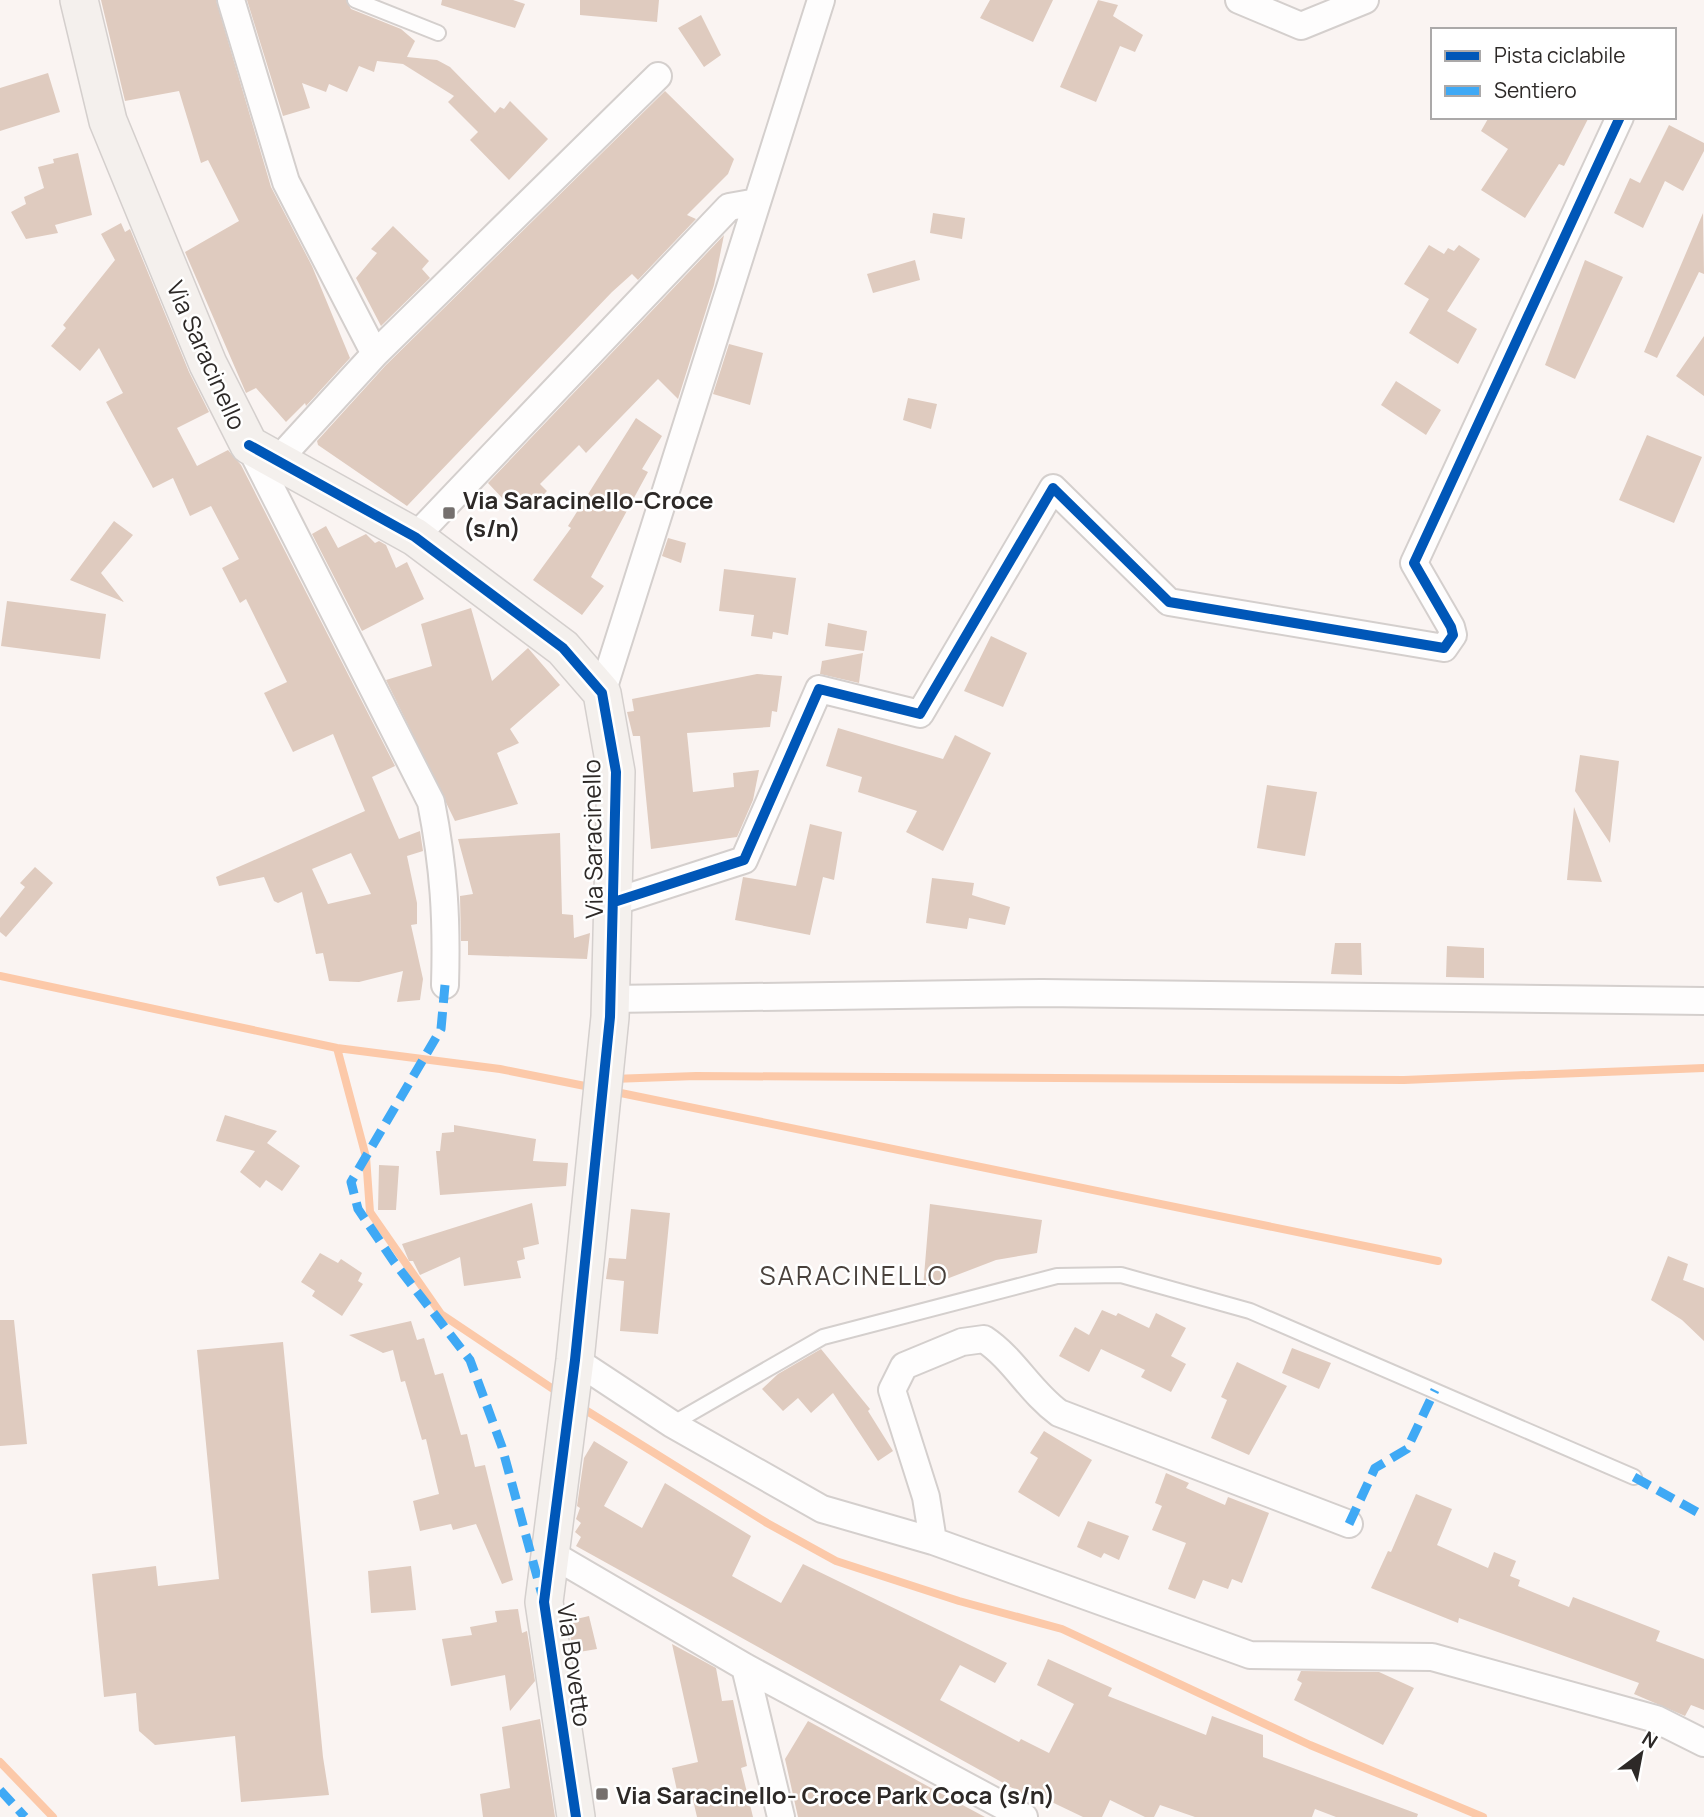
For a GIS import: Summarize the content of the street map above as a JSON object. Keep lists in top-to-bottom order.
{
  "streets": {
    "street": ["Via Saracinello", "Via Bovetto"]
  },
  "crossings": [
    ["Via Saracinello", "Via Bovetto"]
  ],
  "districts": ["SARACINELLO"],
  "places": {
    "transit": ["Via Saracinello-Croce (s/n)", "Via Saracinello- Croce Park Coca (s/n)"]
  },
  "legend": ["Pista ciclabile", "Sentiero"],
  "north": "top right"
}
